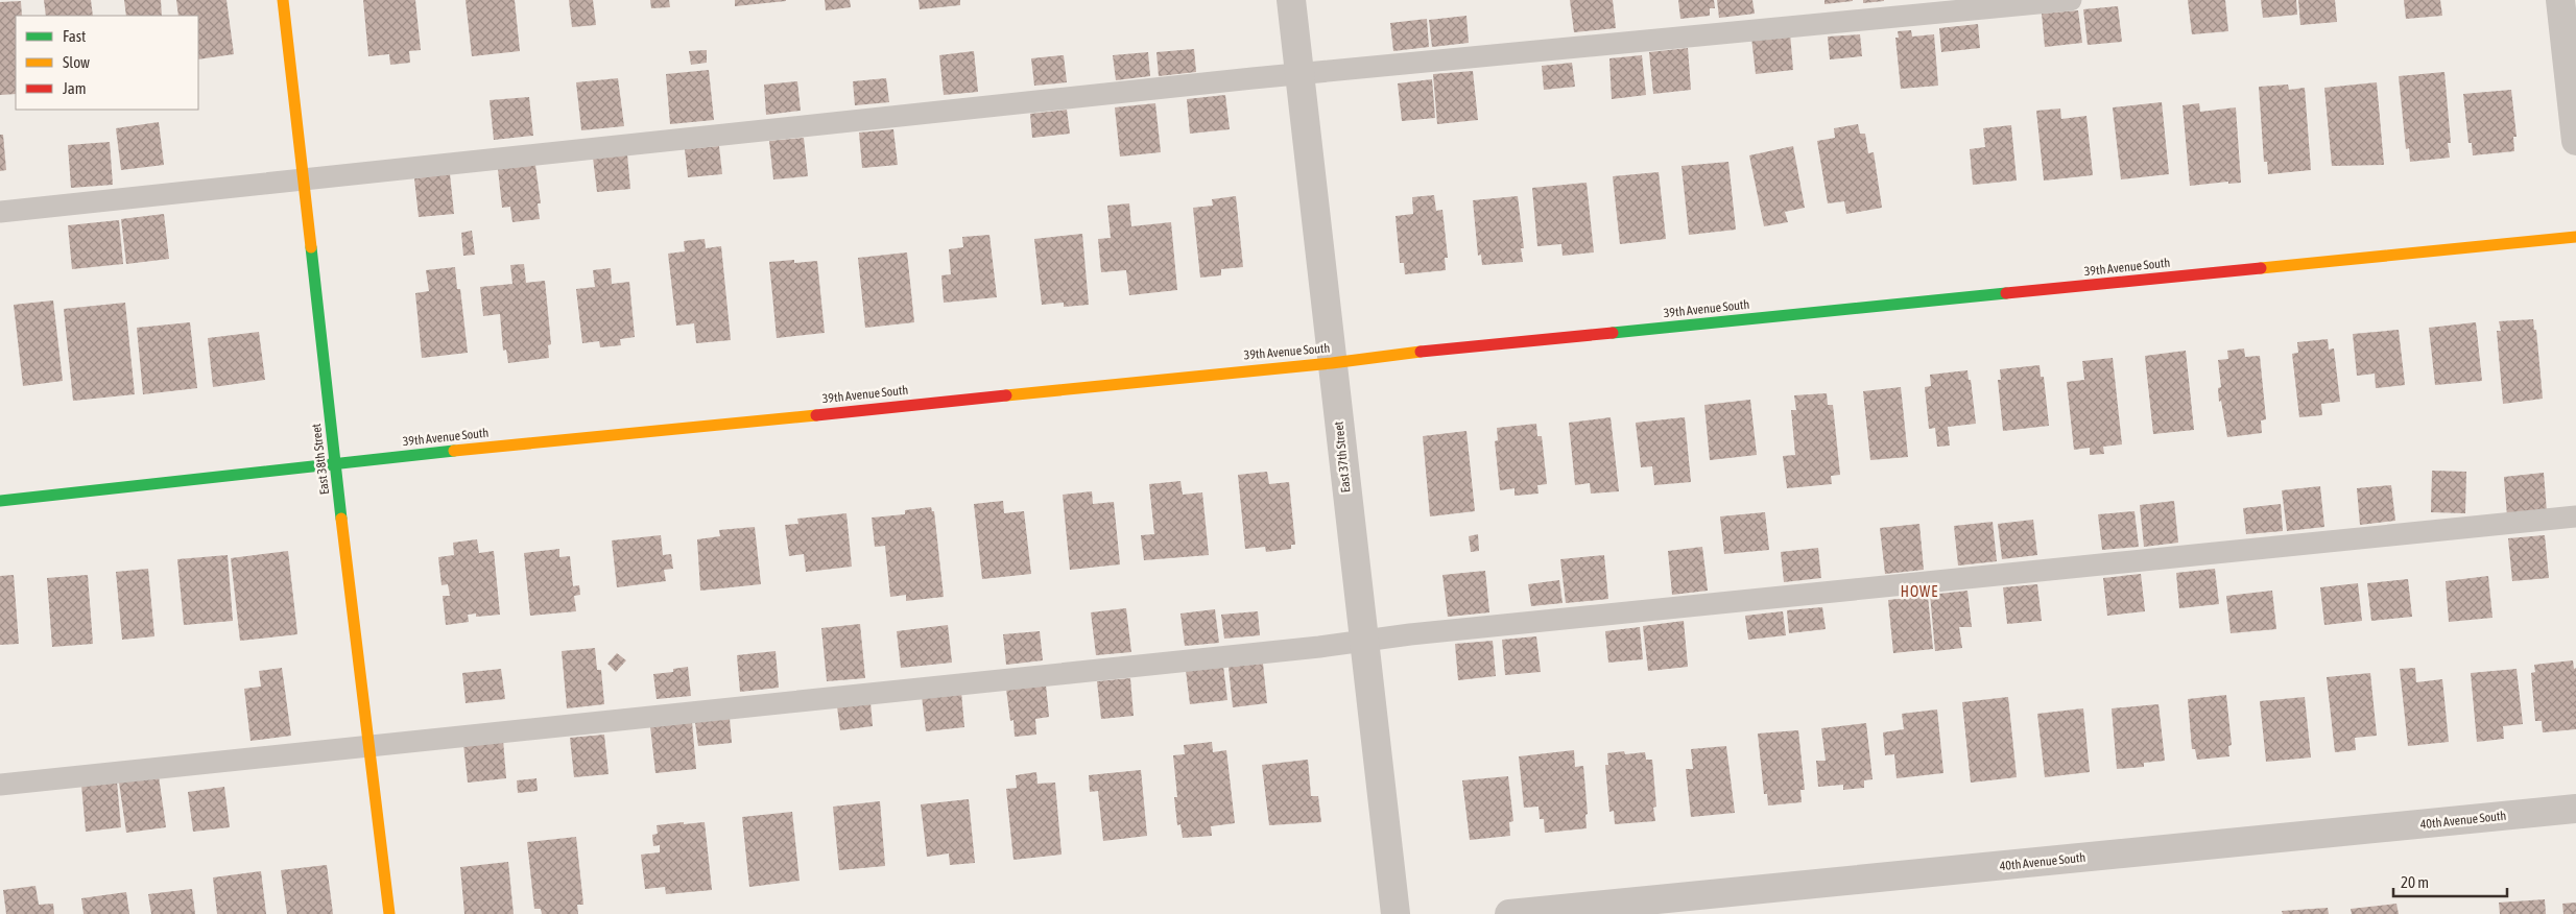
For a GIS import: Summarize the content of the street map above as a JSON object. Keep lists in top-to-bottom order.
{
  "streets": {
    "street": [
      "39th Avenue South",
      "East 37th Street",
      "East 38th Street",
      "40th Avenue South"
    ]
  },
  "crossings": [
    ["39th Avenue South", "East 37th Street"],
    ["39th Avenue South", "East 38th Street"]
  ],
  "districts": ["HOWE"],
  "legend": ["Fast", "Slow", "Jam"],
  "scale_bar": "20 m"
}
